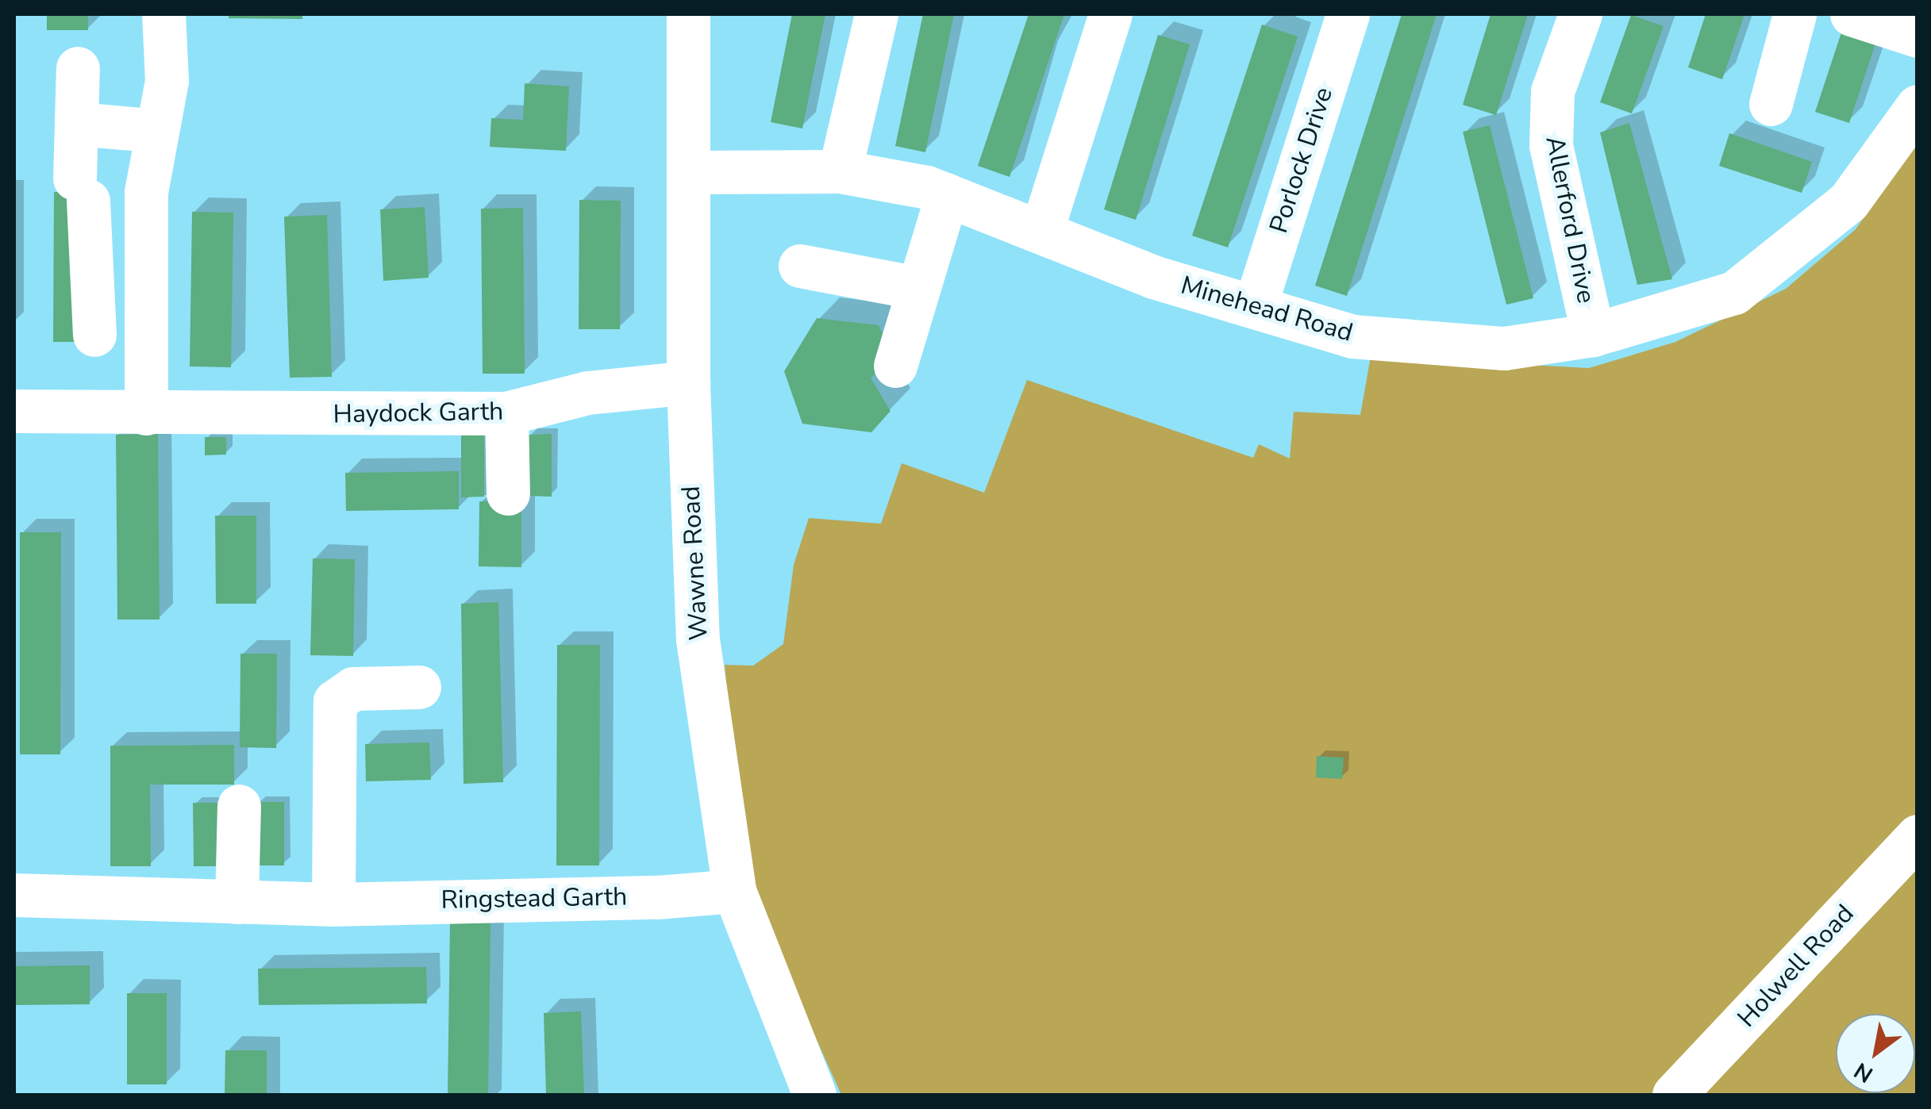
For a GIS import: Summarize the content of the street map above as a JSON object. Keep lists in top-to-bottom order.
{
  "streets": {
    "street": [
      "Porlock Drive",
      "Allerford Drive",
      "Minehead Road",
      "Haydock Garth",
      "Wawne Road",
      "Ringstead Garth",
      "Holwell Road"
    ]
  },
  "crossings": [
    ["Porlock Drive", "Minehead Road"],
    ["Allerford Drive", "Minehead Road"],
    ["Minehead Road", "Wawne Road"],
    ["Haydock Garth", "Wawne Road"],
    ["Wawne Road", "Ringstead Garth"]
  ],
  "north": "bottom left"
}
